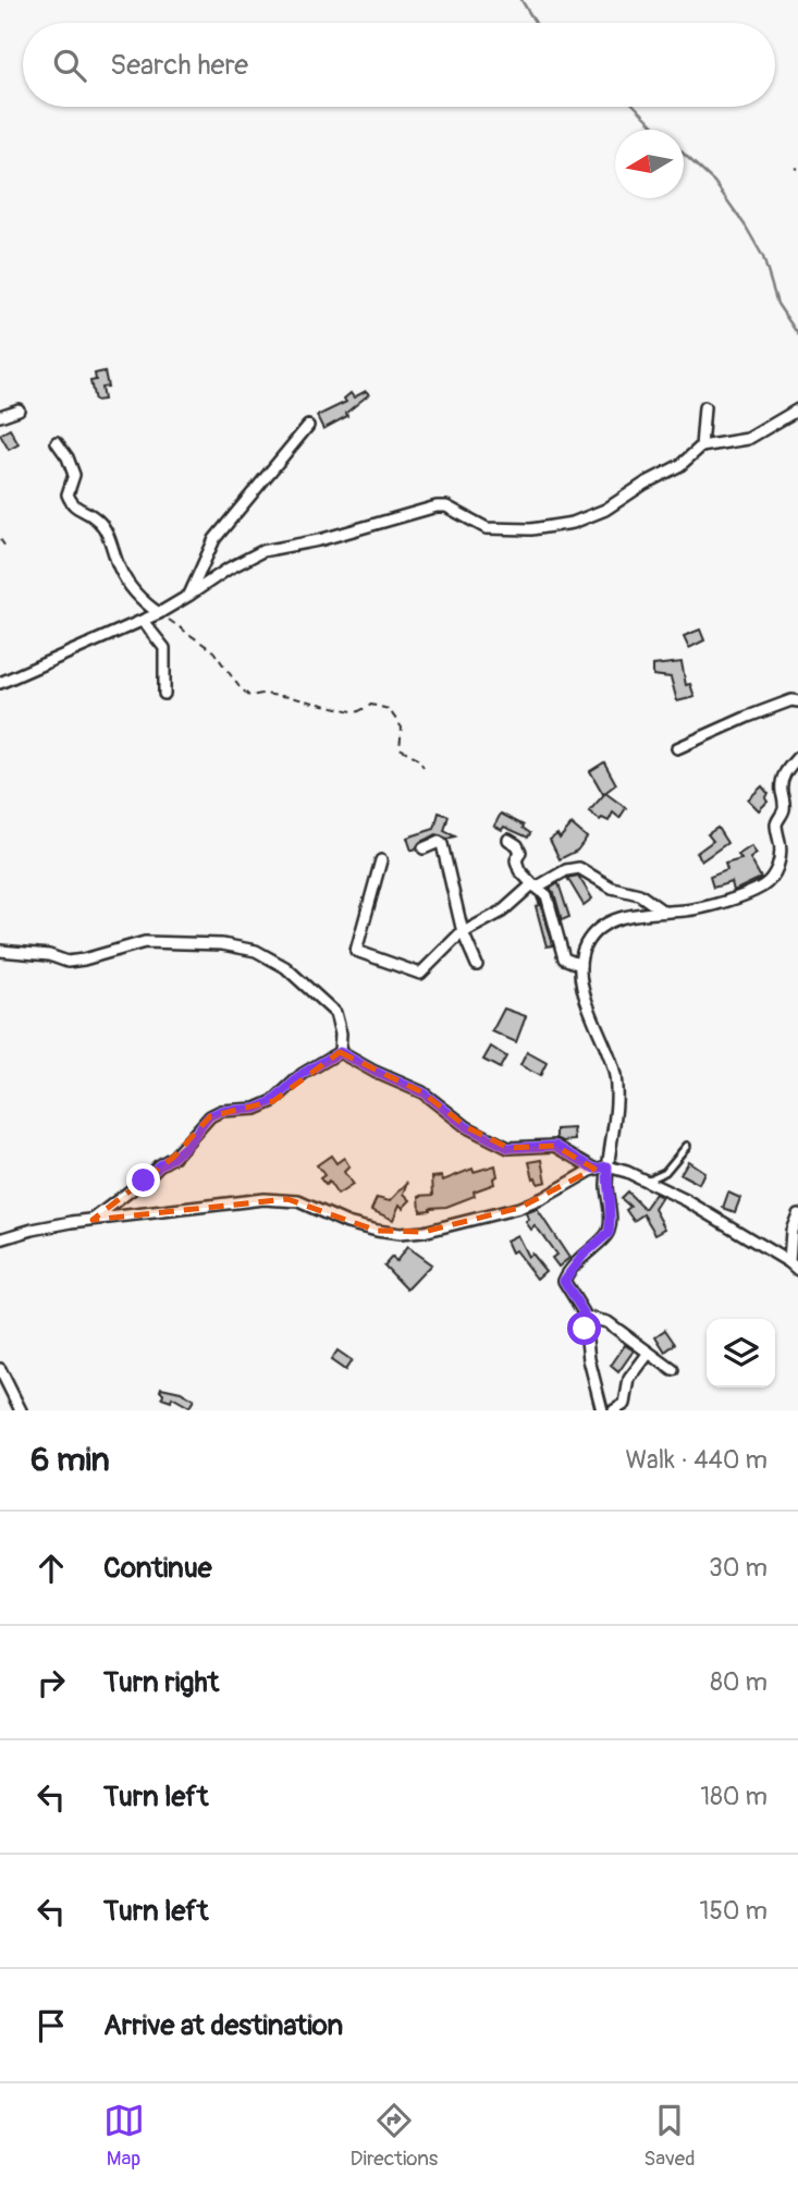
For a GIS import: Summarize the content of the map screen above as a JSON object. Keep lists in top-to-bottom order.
{
  "north": "left",
  "page": {
    "search": "Search here",
    "heading": ["6 min", "Walk · 440 m"],
    "list": [
      ["Continue", "30 m"],
      ["Turn right", "80 m"],
      ["Turn left", "180 m"],
      ["Turn left", "150 m"],
      "Arrive at destination"
    ],
    "nav": ["Map", "Directions", "Saved"]
  }
}
